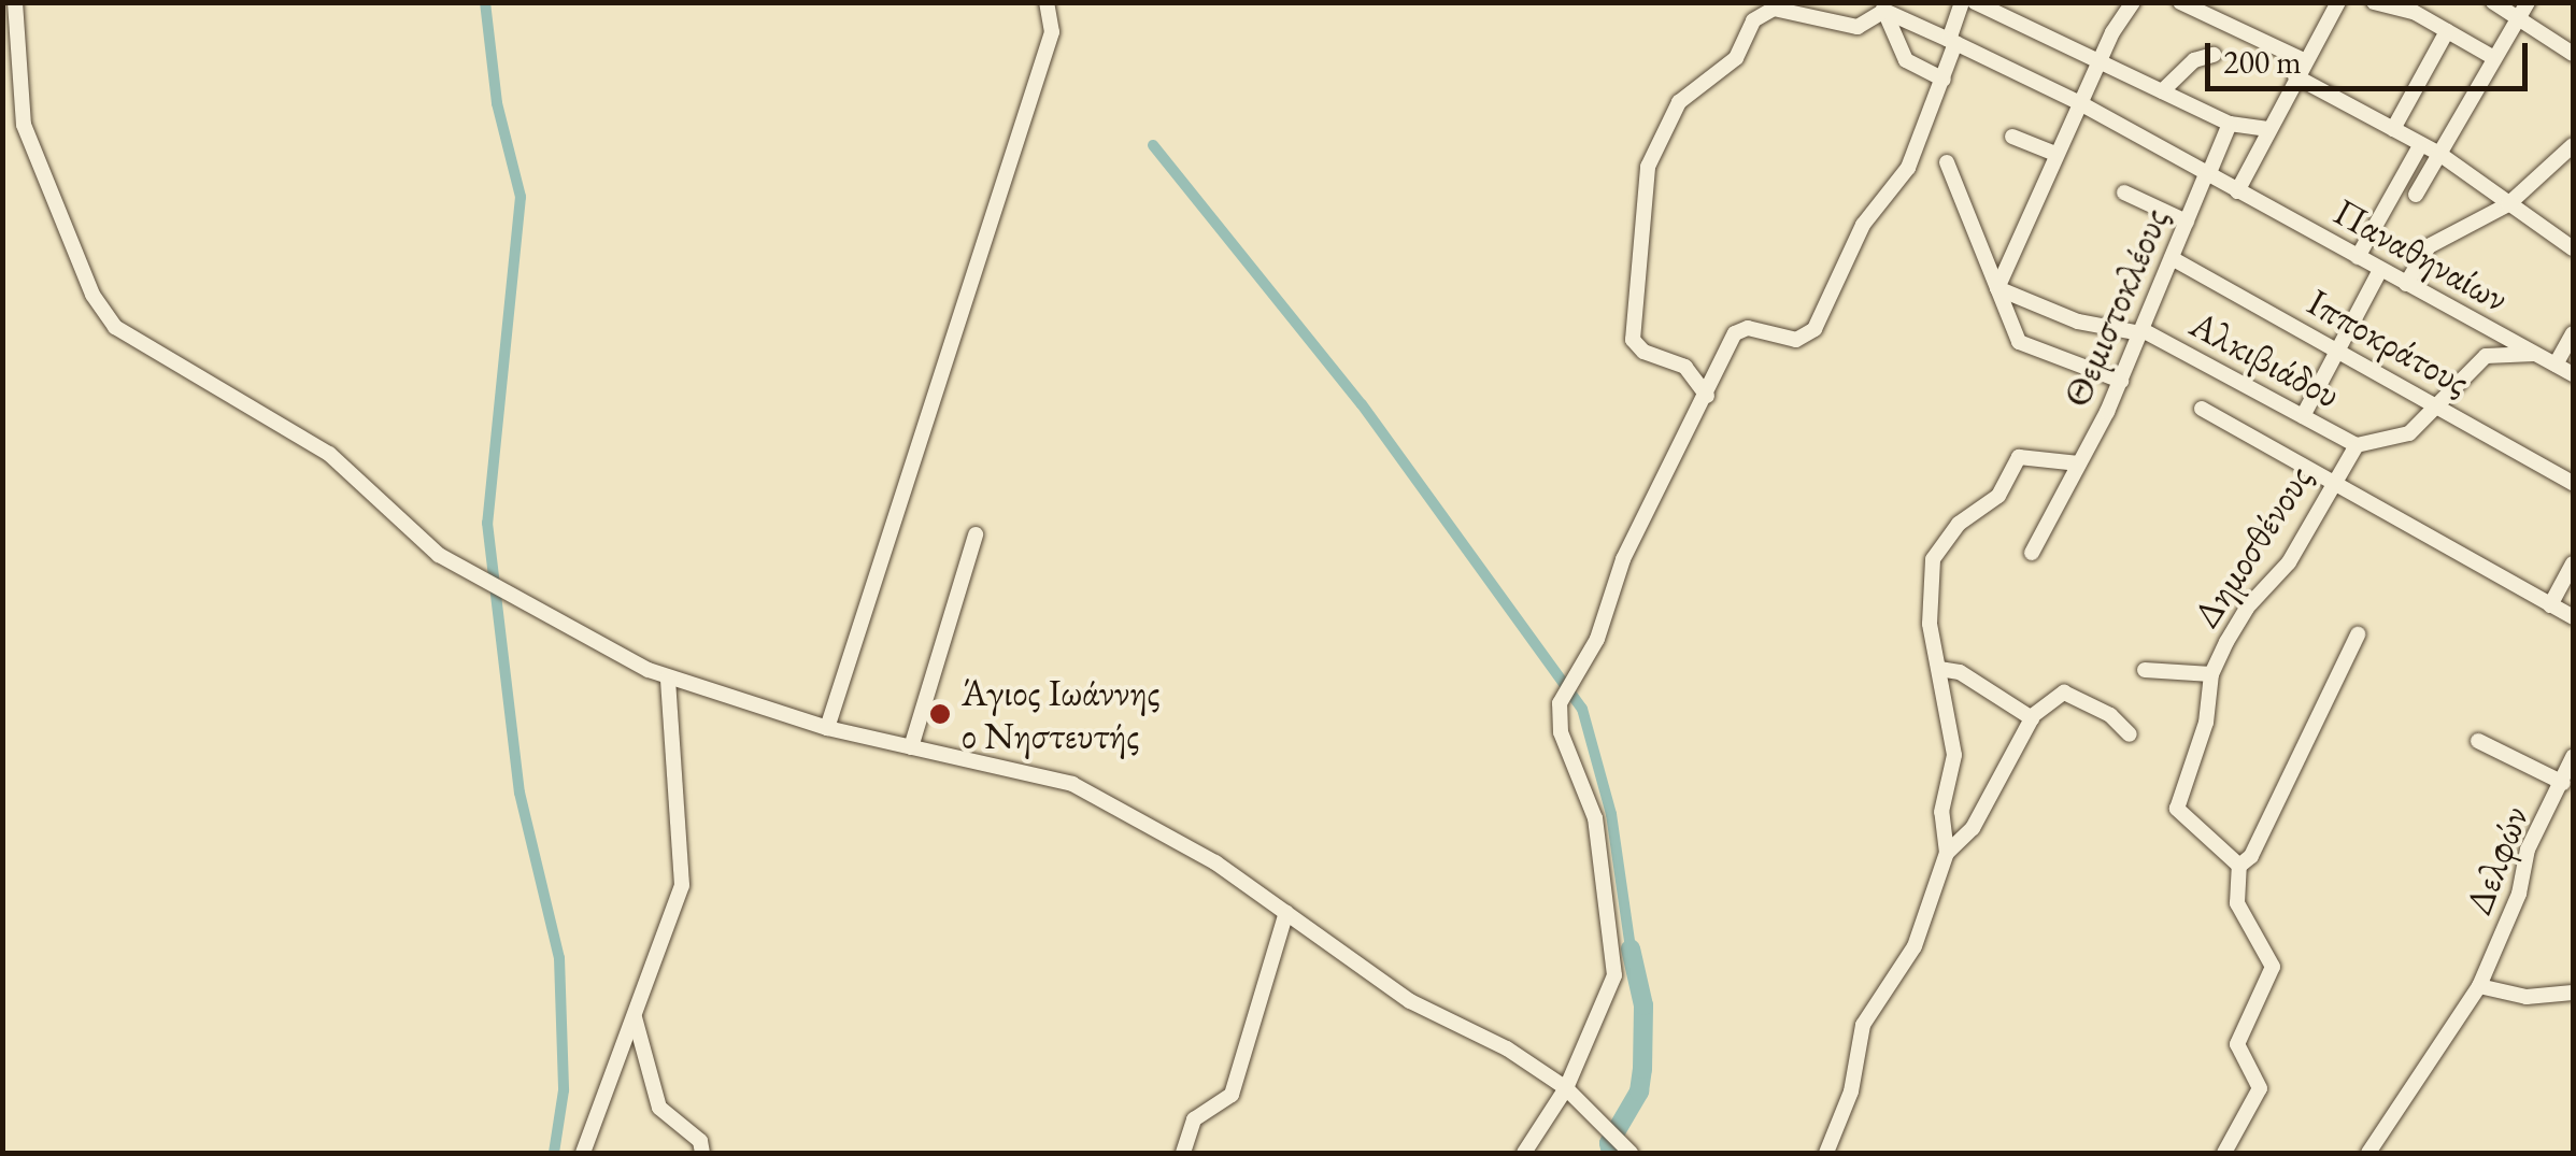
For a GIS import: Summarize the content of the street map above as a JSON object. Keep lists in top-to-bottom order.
{
  "streets": {
    "street": [
      "Παναθηναίων",
      "Θεμιστοκλέους",
      "Ιπποκράτους",
      "Αλκιβιάδου",
      "Δημοσθένους",
      "Δελφών"
    ]
  },
  "crossings": [
    ["Παναθηναίων", "Θεμιστοκλέους"],
    ["Παναθηναίων", "Δημοσθένους"],
    ["Θεμιστοκλέους", "Ιπποκράτους"],
    ["Θεμιστοκλέους", "Αλκιβιάδου"],
    ["Ιπποκράτους", "Δημοσθένους"],
    ["Αλκιβιάδου", "Δημοσθένους"]
  ],
  "places": ["Άγιος Ιωάννης ο Νηστευτής"],
  "scale_bar": "200 m"
}
